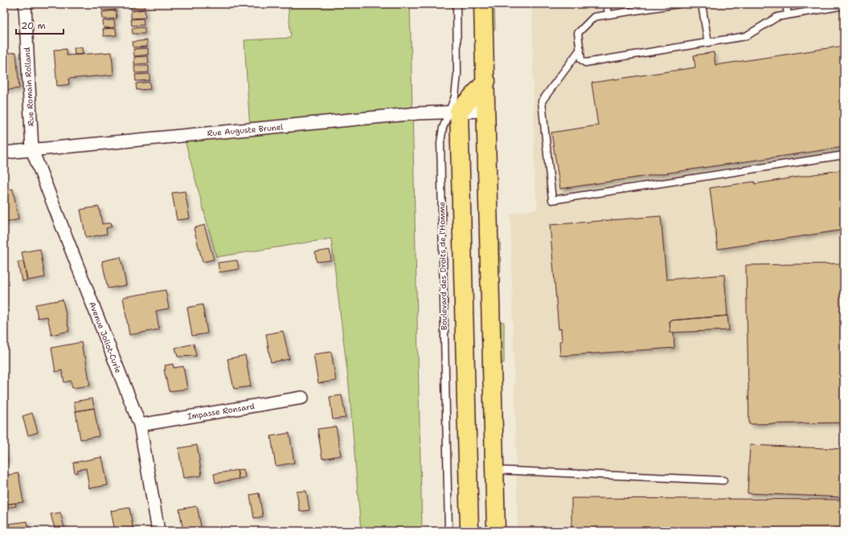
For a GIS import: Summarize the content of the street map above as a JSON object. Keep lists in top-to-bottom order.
{
  "streets": {
    "main road": ["Boulevard des Droits de l'Homme"],
    "street": [
      "Rue Romain Rolland",
      "Rue Auguste Brunel",
      "Avenue Joliot-Curie",
      "Impasse Ronsard"
    ]
  },
  "crossings": [
    ["Rue Romain Rolland", "Rue Auguste Brunel"],
    ["Rue Romain Rolland", "Avenue Joliot-Curie"],
    ["Rue Auguste Brunel", "Boulevard des Droits de l'Homme"],
    ["Rue Auguste Brunel", "Avenue Joliot-Curie"],
    ["Avenue Joliot-Curie", "Impasse Ronsard"]
  ],
  "scale_bar": "20 m"
}
